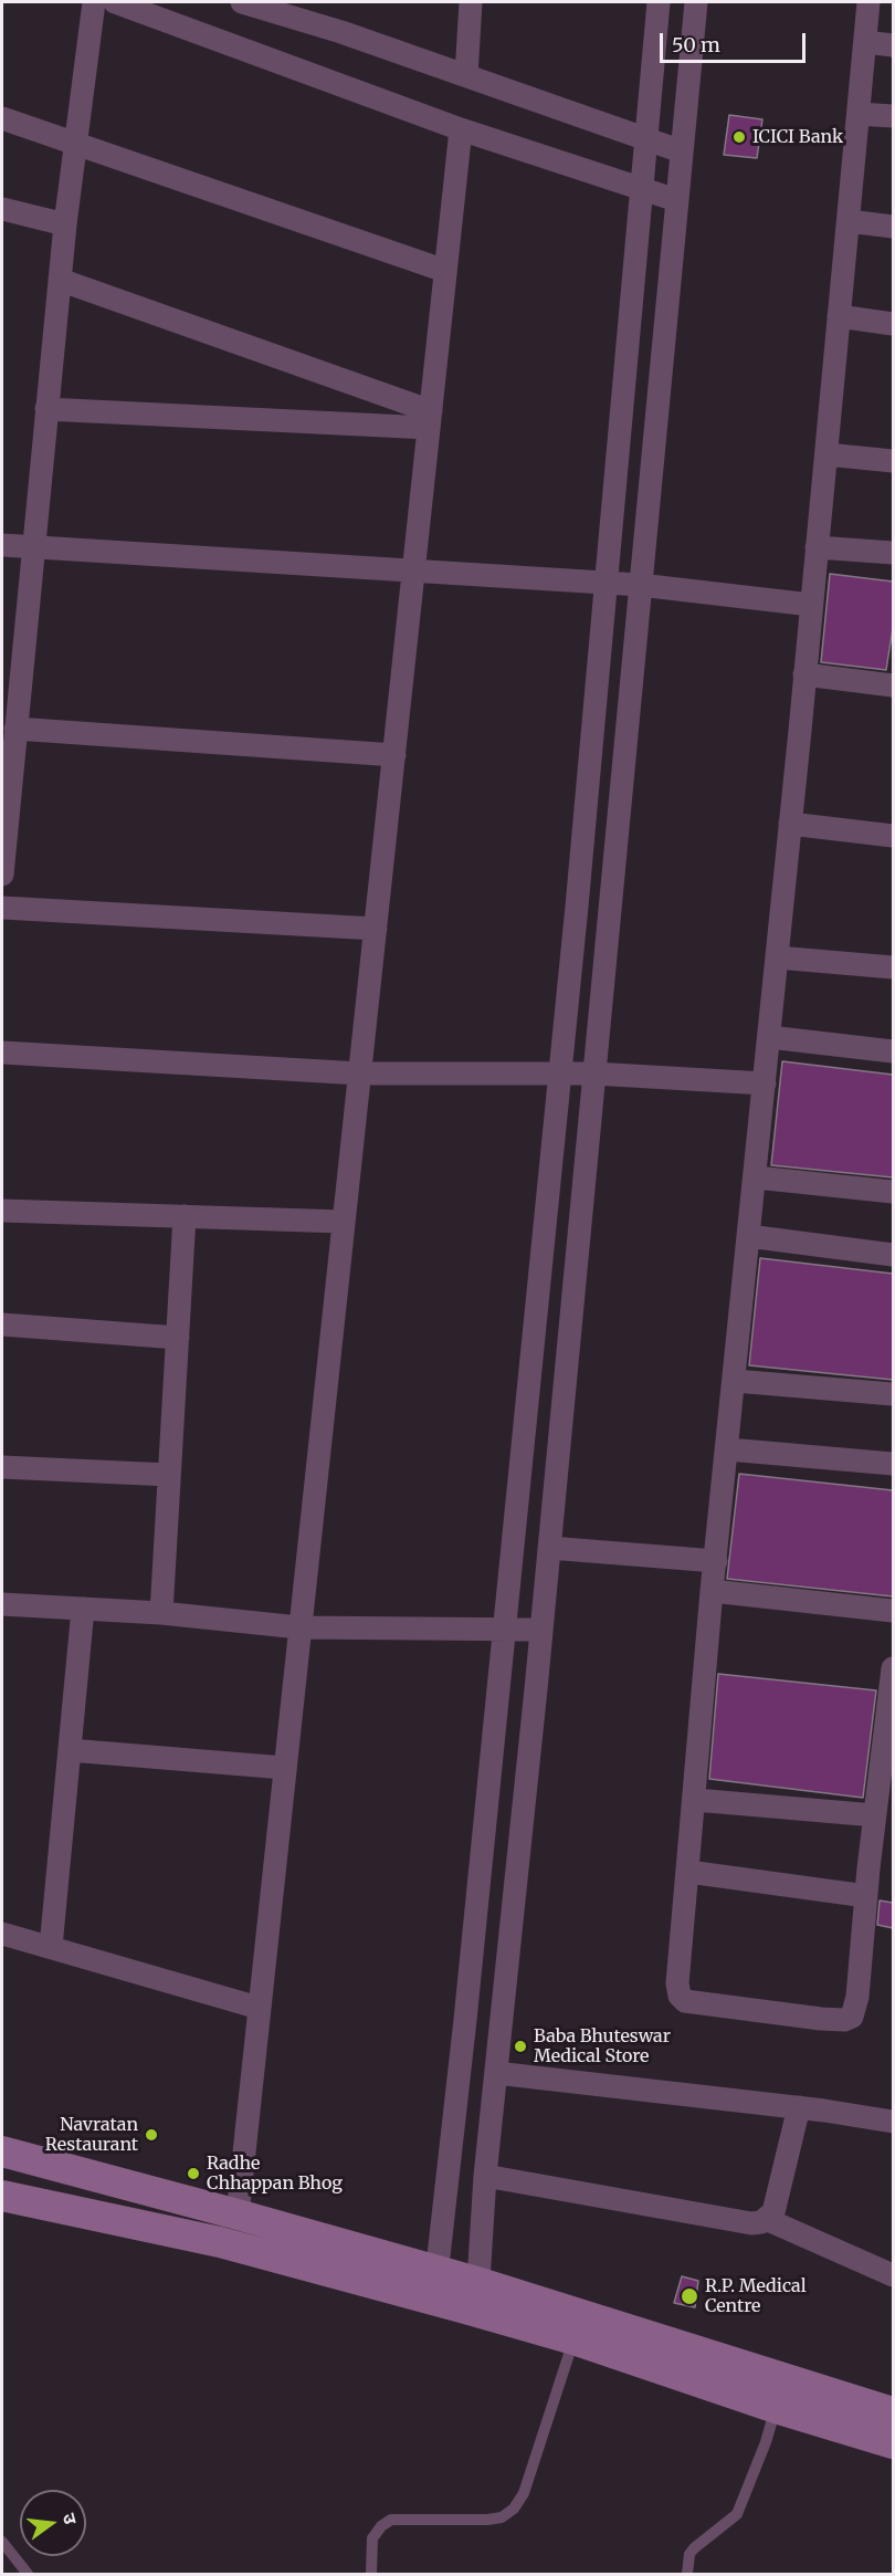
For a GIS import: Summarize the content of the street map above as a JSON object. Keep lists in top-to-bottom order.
{
  "places": [
    "ICICI Bank",
    "Baba Bhuteswar Medical Store",
    "Navratan Restaurant",
    "Radhe Chhappan Bhog",
    "R.P. Medical Centre"
  ],
  "scale_bar": "50 m",
  "north": "right"
}
